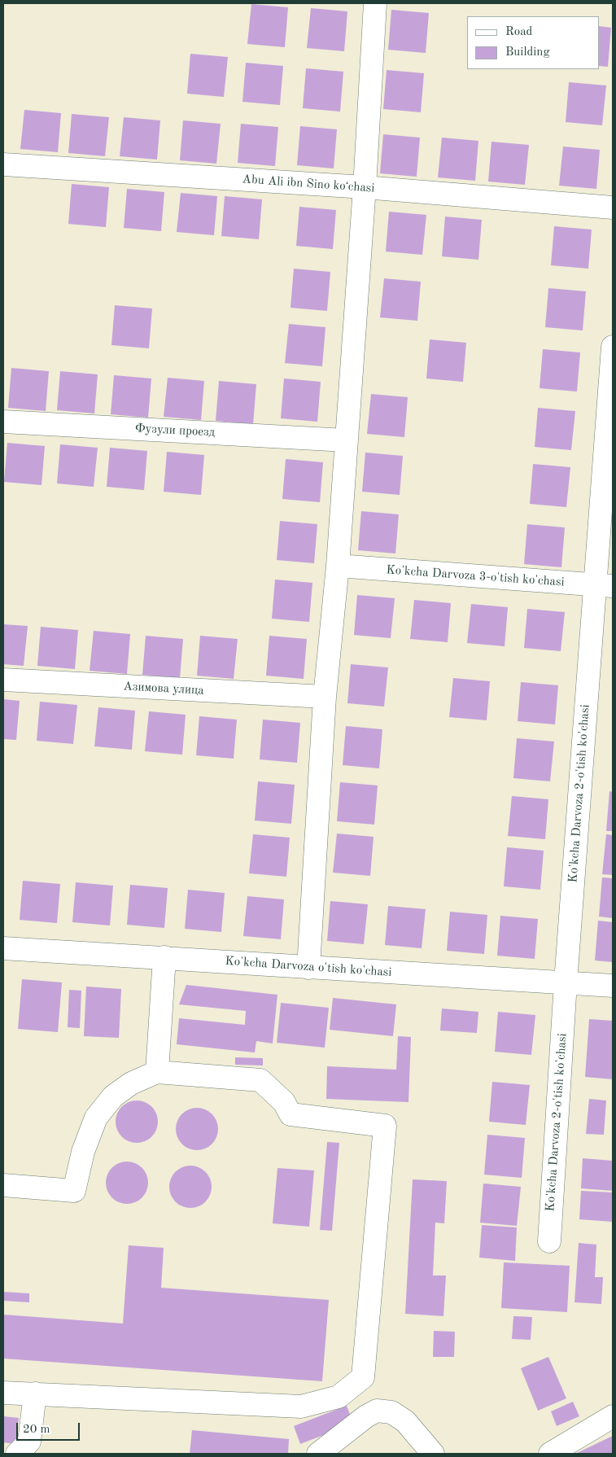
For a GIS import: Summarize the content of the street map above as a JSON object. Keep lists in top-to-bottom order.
{
  "streets": {
    "street": [
      "Abu Ali ibn Sino koʻchasi",
      "Фузули проезд",
      "Ko'kcha Darvoza 3-o'tish ko'chasi",
      "Азимова улица",
      "Ko'kcha Darvoza 2-o'tish ko'chasi",
      "Ko'kcha Darvoza o'tish ko'chasi"
    ]
  },
  "crossings": [
    ["Ko'kcha Darvoza 3-o'tish ko'chasi", "Ko'kcha Darvoza 2-o'tish ko'chasi"],
    ["Ko'kcha Darvoza 2-o'tish ko'chasi", "Ko'kcha Darvoza o'tish ko'chasi"]
  ],
  "legend": ["Road", "Building"],
  "scale_bar": "20 m"
}
